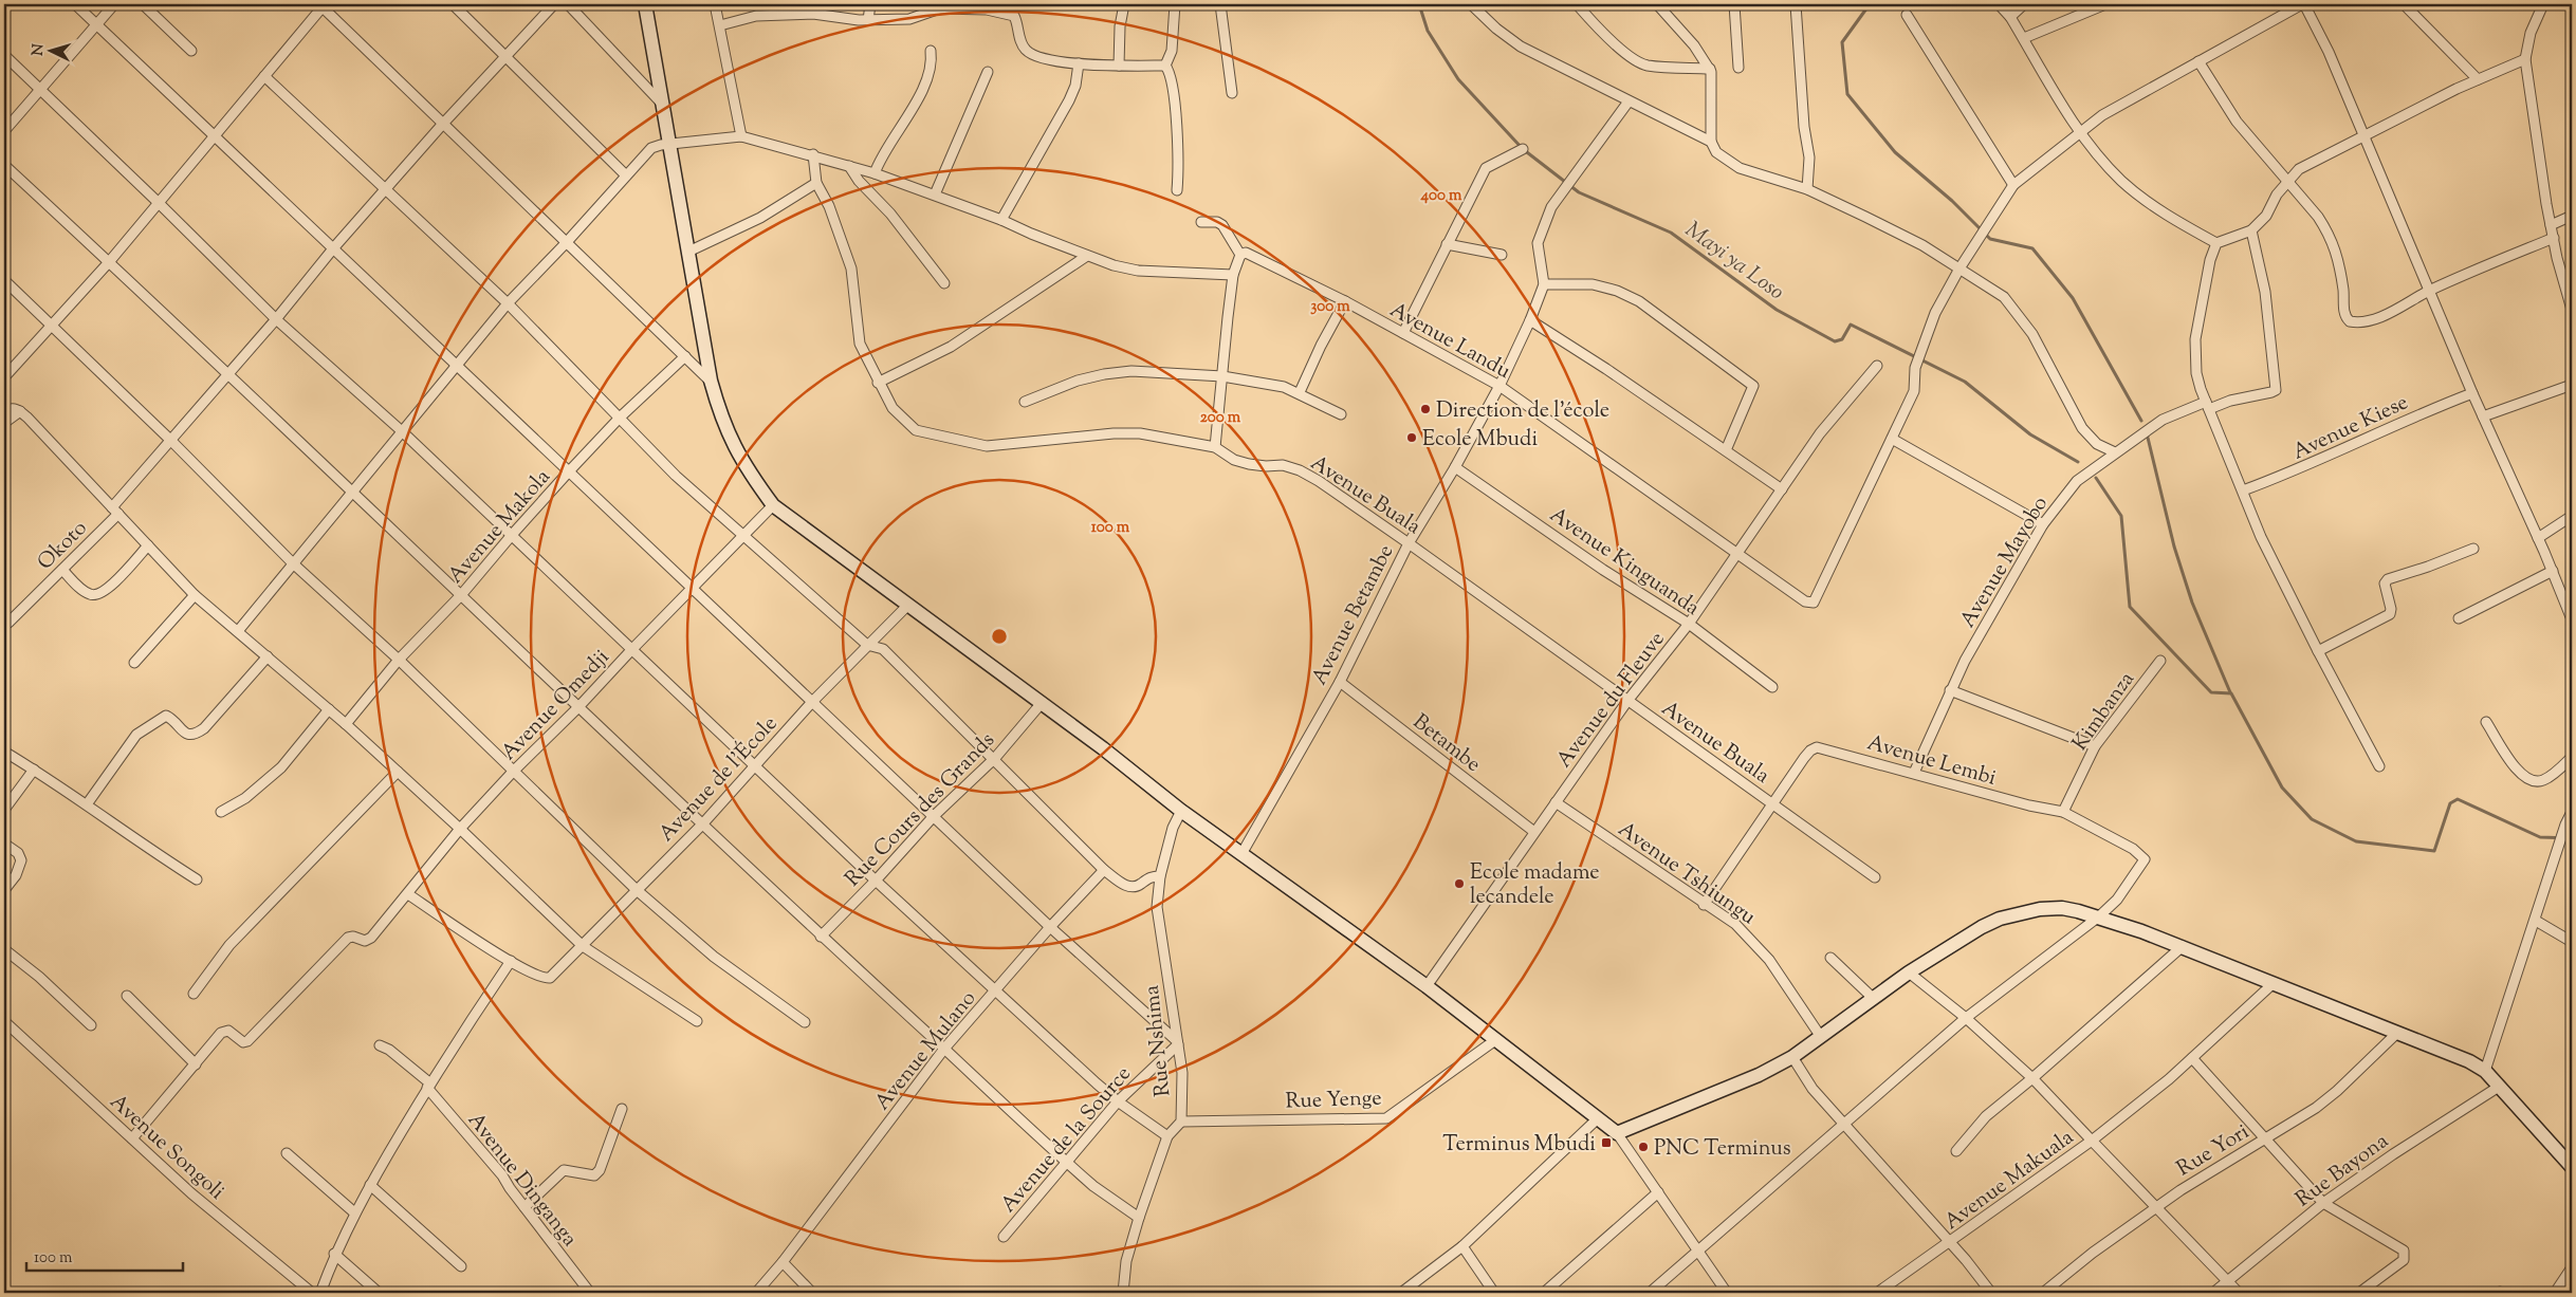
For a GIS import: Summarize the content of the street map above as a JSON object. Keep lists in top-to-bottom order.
{
  "streets": {
    "street": [
      "Avenue Landu",
      "Avenue Kiese",
      "Avenue Buala",
      "Avenue Makola",
      "Okoto",
      "Avenue Kinguanda",
      "Avenue Mayobo",
      "Avenue Betambe",
      "Avenue du Fleuve",
      "Avenue Omedji",
      "Kimbanza",
      "Betambe",
      "Avenue Lembi",
      "Avenue de l'École",
      "Rue Cours des Grands",
      "Avenue Tshiungu",
      "Rue Nshima",
      "Avenue Mulano",
      "Rue Yenge",
      "Avenue de la Source",
      "Avenue Songoli",
      "Rue Yori",
      "Rue Bayona",
      "Avenue Dinganga",
      "Avenue Makuala"
    ]
  },
  "crossings": [
    ["Avenue Landu", "Avenue Betambe"],
    ["Avenue Landu", "Avenue du Fleuve"],
    ["Avenue Buala", "Avenue Betambe"],
    ["Avenue Buala", "Avenue du Fleuve"],
    ["Avenue Buala", "Avenue Lembi"],
    ["Avenue Kinguanda", "Avenue Betambe"],
    ["Avenue Kinguanda", "Avenue du Fleuve"],
    ["Avenue Mayobo", "Avenue Lembi"],
    ["Avenue Betambe", "Betambe"],
    ["Avenue du Fleuve", "Betambe"],
    ["Avenue du Fleuve", "Avenue Tshiungu"],
    ["Kimbanza", "Avenue Lembi"],
    ["Avenue Lembi", "Avenue Tshiungu"],
    ["Rue Nshima", "Rue Yenge"],
    ["Rue Nshima", "Avenue de la Source"]
  ],
  "water": ["Mayi ya Loso"],
  "places": {
    "other": [
      "Direction de l'école",
      "Ecole Mbudi",
      "Ecole madame lecandele",
      "PNC Terminus"
    ],
    "transit": ["Terminus Mbudi"]
  },
  "scale_bar": "100 m",
  "north": "left",
  "rings": [
    "400 m",
    "300 m",
    "200 m",
    "100 m"
  ]
}
